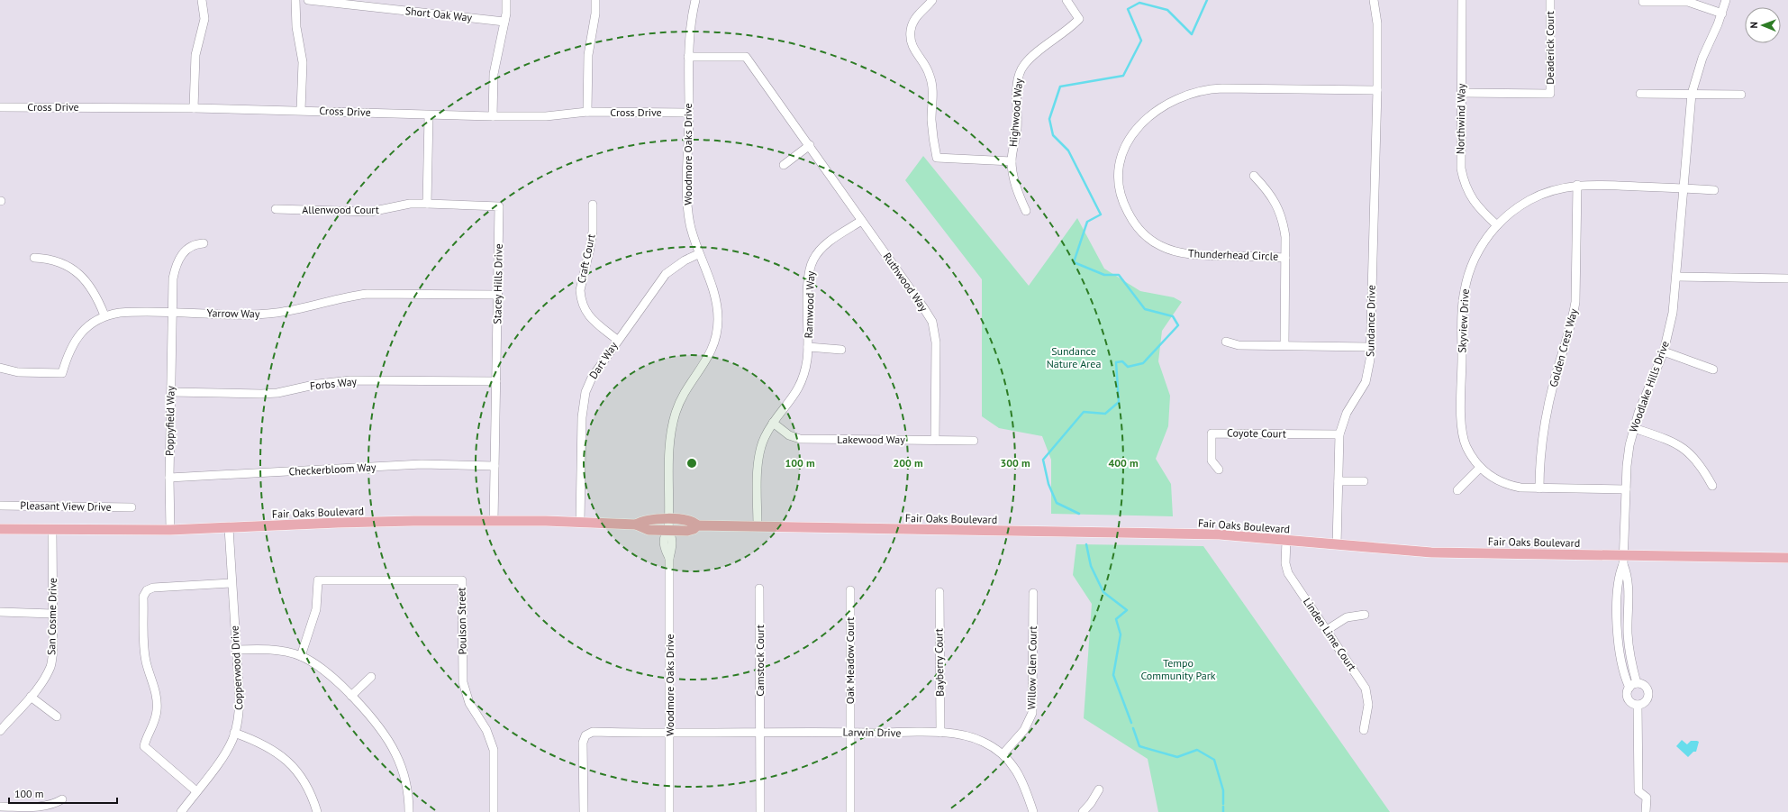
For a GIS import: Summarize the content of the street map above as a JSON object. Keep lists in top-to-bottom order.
{
  "streets": {
    "main road": ["Fair Oaks Boulevard"],
    "street": [
      "Short Oak Way",
      "Deaderick Court",
      "Cross Drive",
      "Highwood Way",
      "Northwind Way",
      "Woodmore Oaks Drive",
      "Allenwood Court",
      "Thunderhead Circle",
      "Craft Court",
      "Ruthwood Way",
      "Stacey Hills Drive",
      "Ramwood Way",
      "Yarrow Way",
      "Sundance Drive",
      "Skyview Drive",
      "Golden Crest Way",
      "Dart Way",
      "Forbs Way",
      "Woodlake Hills Drive",
      "Poppyfield Way",
      "Coyote Court",
      "Lakewood Way",
      "Checkerbloom Way",
      "Pleasant View Drive",
      "San Cosme Drive",
      "Poulson Street",
      "Linden Lime Court",
      "Camstock Court",
      "Oak Meadow Court",
      "Bayberry Court",
      "Copperwood Drive",
      "Willow Glen Court",
      "Larwin Drive"
    ]
  },
  "crossings": [
    ["Deaderick Court", "Northwind Way"],
    ["Cross Drive", "Woodmore Oaks Drive"],
    ["Northwind Way", "Skyview Drive"],
    ["Woodmore Oaks Drive", "Ruthwood Way"],
    ["Woodmore Oaks Drive", "Dart Way"],
    ["Woodmore Oaks Drive", "Fair Oaks Boulevard"],
    ["Woodmore Oaks Drive", "Larwin Drive"],
    ["Allenwood Court", "Stacey Hills Drive"],
    ["Thunderhead Circle", "Sundance Drive"],
    ["Craft Court", "Dart Way"],
    ["Ruthwood Way", "Ramwood Way"],
    ["Ruthwood Way", "Lakewood Way"],
    ["Stacey Hills Drive", "Yarrow Way"],
    ["Stacey Hills Drive", "Forbs Way"],
    ["Stacey Hills Drive", "Checkerbloom Way"],
    ["Stacey Hills Drive", "Fair Oaks Boulevard"],
    ["Ramwood Way", "Lakewood Way"],
    ["Ramwood Way", "Fair Oaks Boulevard"],
    ["Yarrow Way", "Poppyfield Way"],
    ["Sundance Drive", "Coyote Court"],
    ["Sundance Drive", "Fair Oaks Boulevard"],
    ["Skyview Drive", "Golden Crest Way"],
    ["Skyview Drive", "Woodlake Hills Drive"],
    ["Dart Way", "Fair Oaks Boulevard"],
    ["Forbs Way", "Poppyfield Way"],
    ["Woodlake Hills Drive", "Fair Oaks Boulevard"],
    ["Poppyfield Way", "Checkerbloom Way"],
    ["Poppyfield Way", "Fair Oaks Boulevard"],
    ["Fair Oaks Boulevard", "San Cosme Drive"],
    ["Fair Oaks Boulevard", "Linden Lime Court"],
    ["Fair Oaks Boulevard", "Copperwood Drive"],
    ["Camstock Court", "Larwin Drive"],
    ["Oak Meadow Court", "Larwin Drive"],
    ["Bayberry Court", "Larwin Drive"],
    ["Willow Glen Court", "Larwin Drive"]
  ],
  "parks": ["Sundance Nature Area", "Tempo Community Park"],
  "scale_bar": "100 m",
  "north": "left",
  "rings": [
    "100 m",
    "200 m",
    "300 m",
    "400 m"
  ]
}
